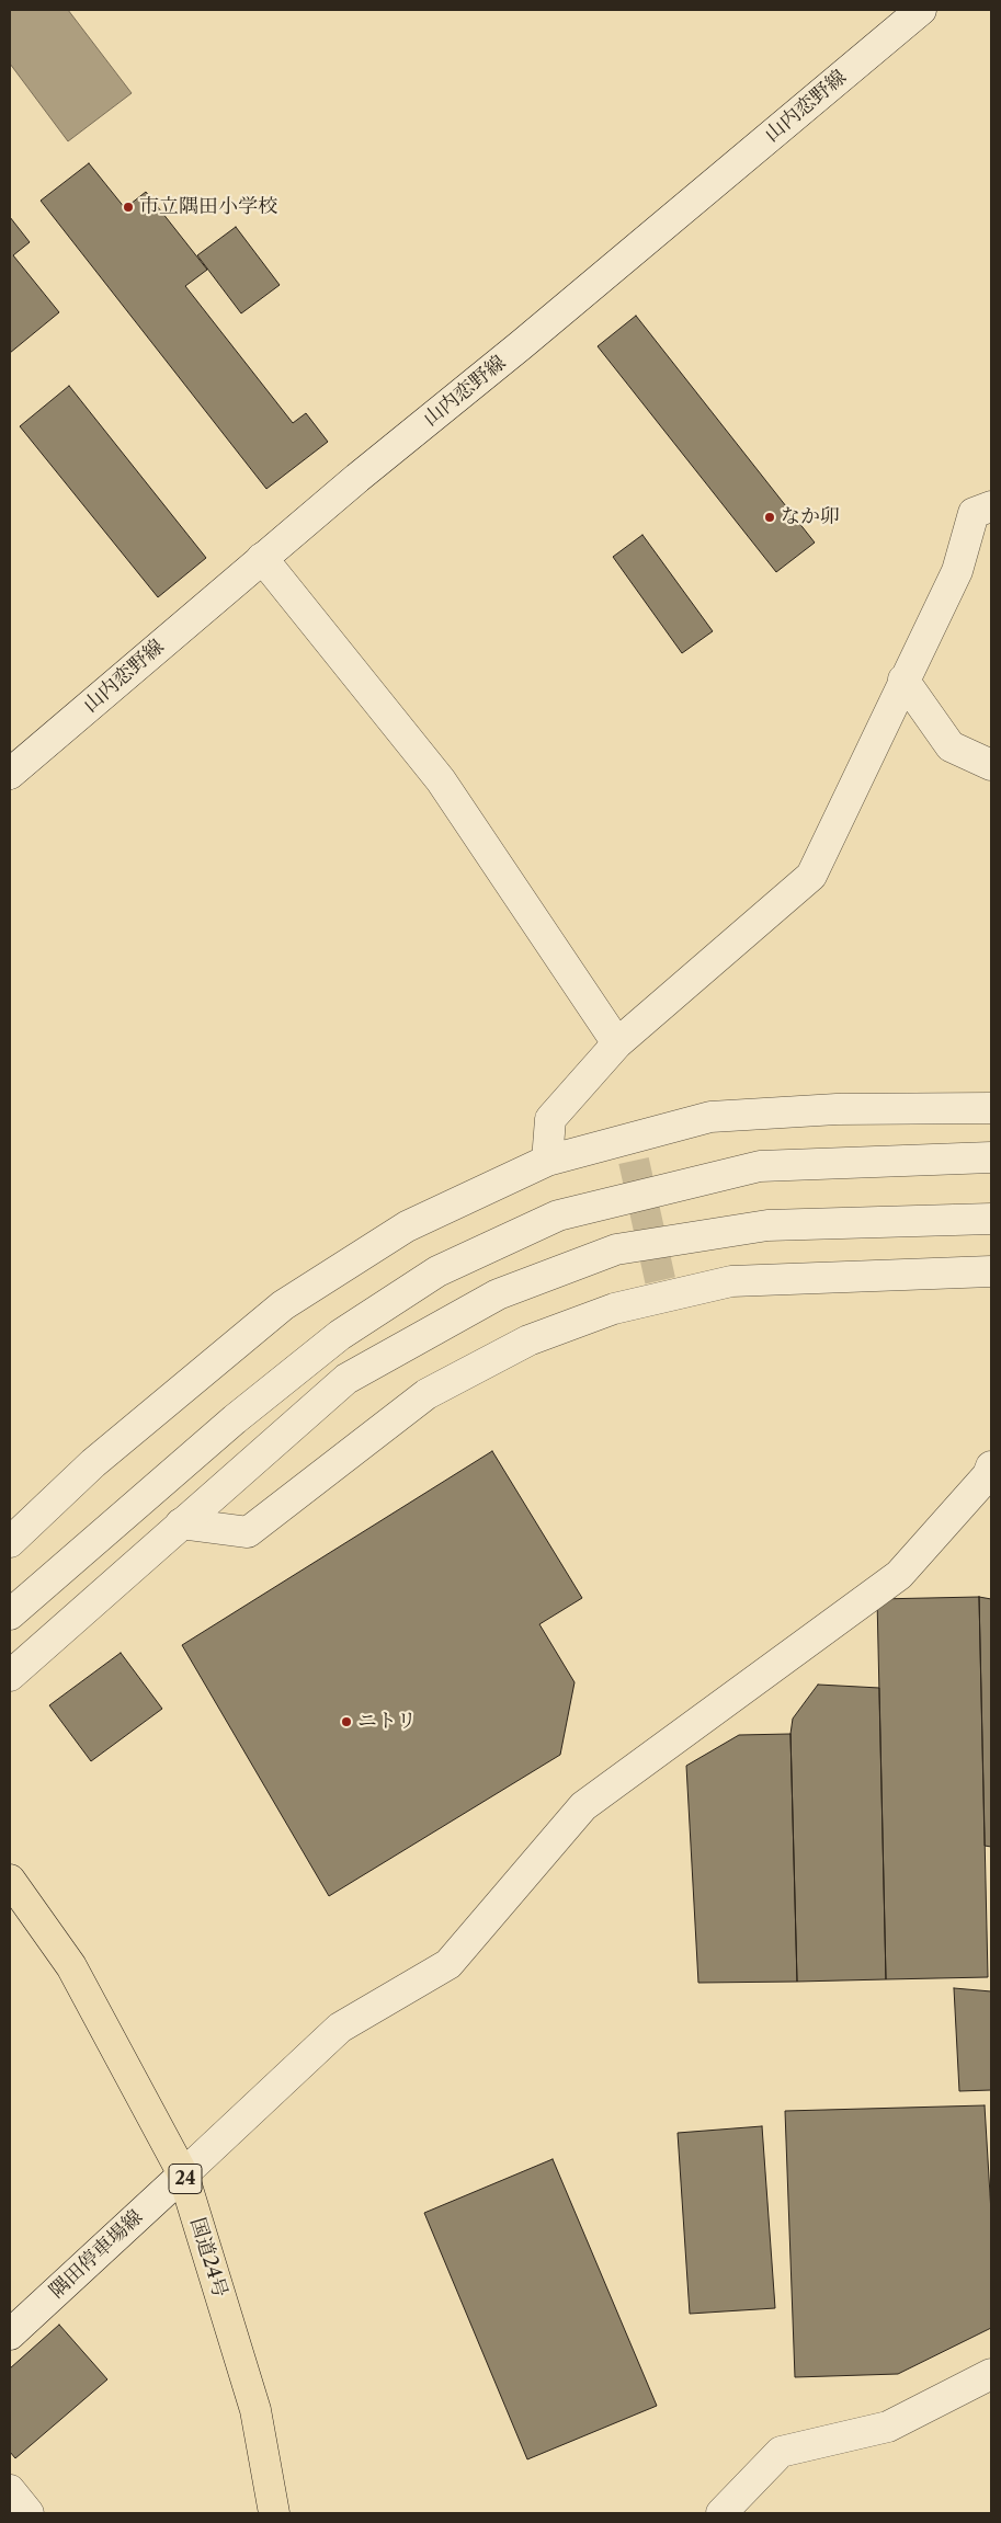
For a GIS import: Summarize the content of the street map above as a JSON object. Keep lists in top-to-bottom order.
{
  "streets": {
    "highway": ["24", "国道24号"],
    "street": ["山内恋野線", "隅田停車場線"]
  },
  "crossings": [
    ["隅田停車場線", "国道24号"]
  ],
  "places": ["市立隅田小学校", "なか卯", "ニトリ"]
}
